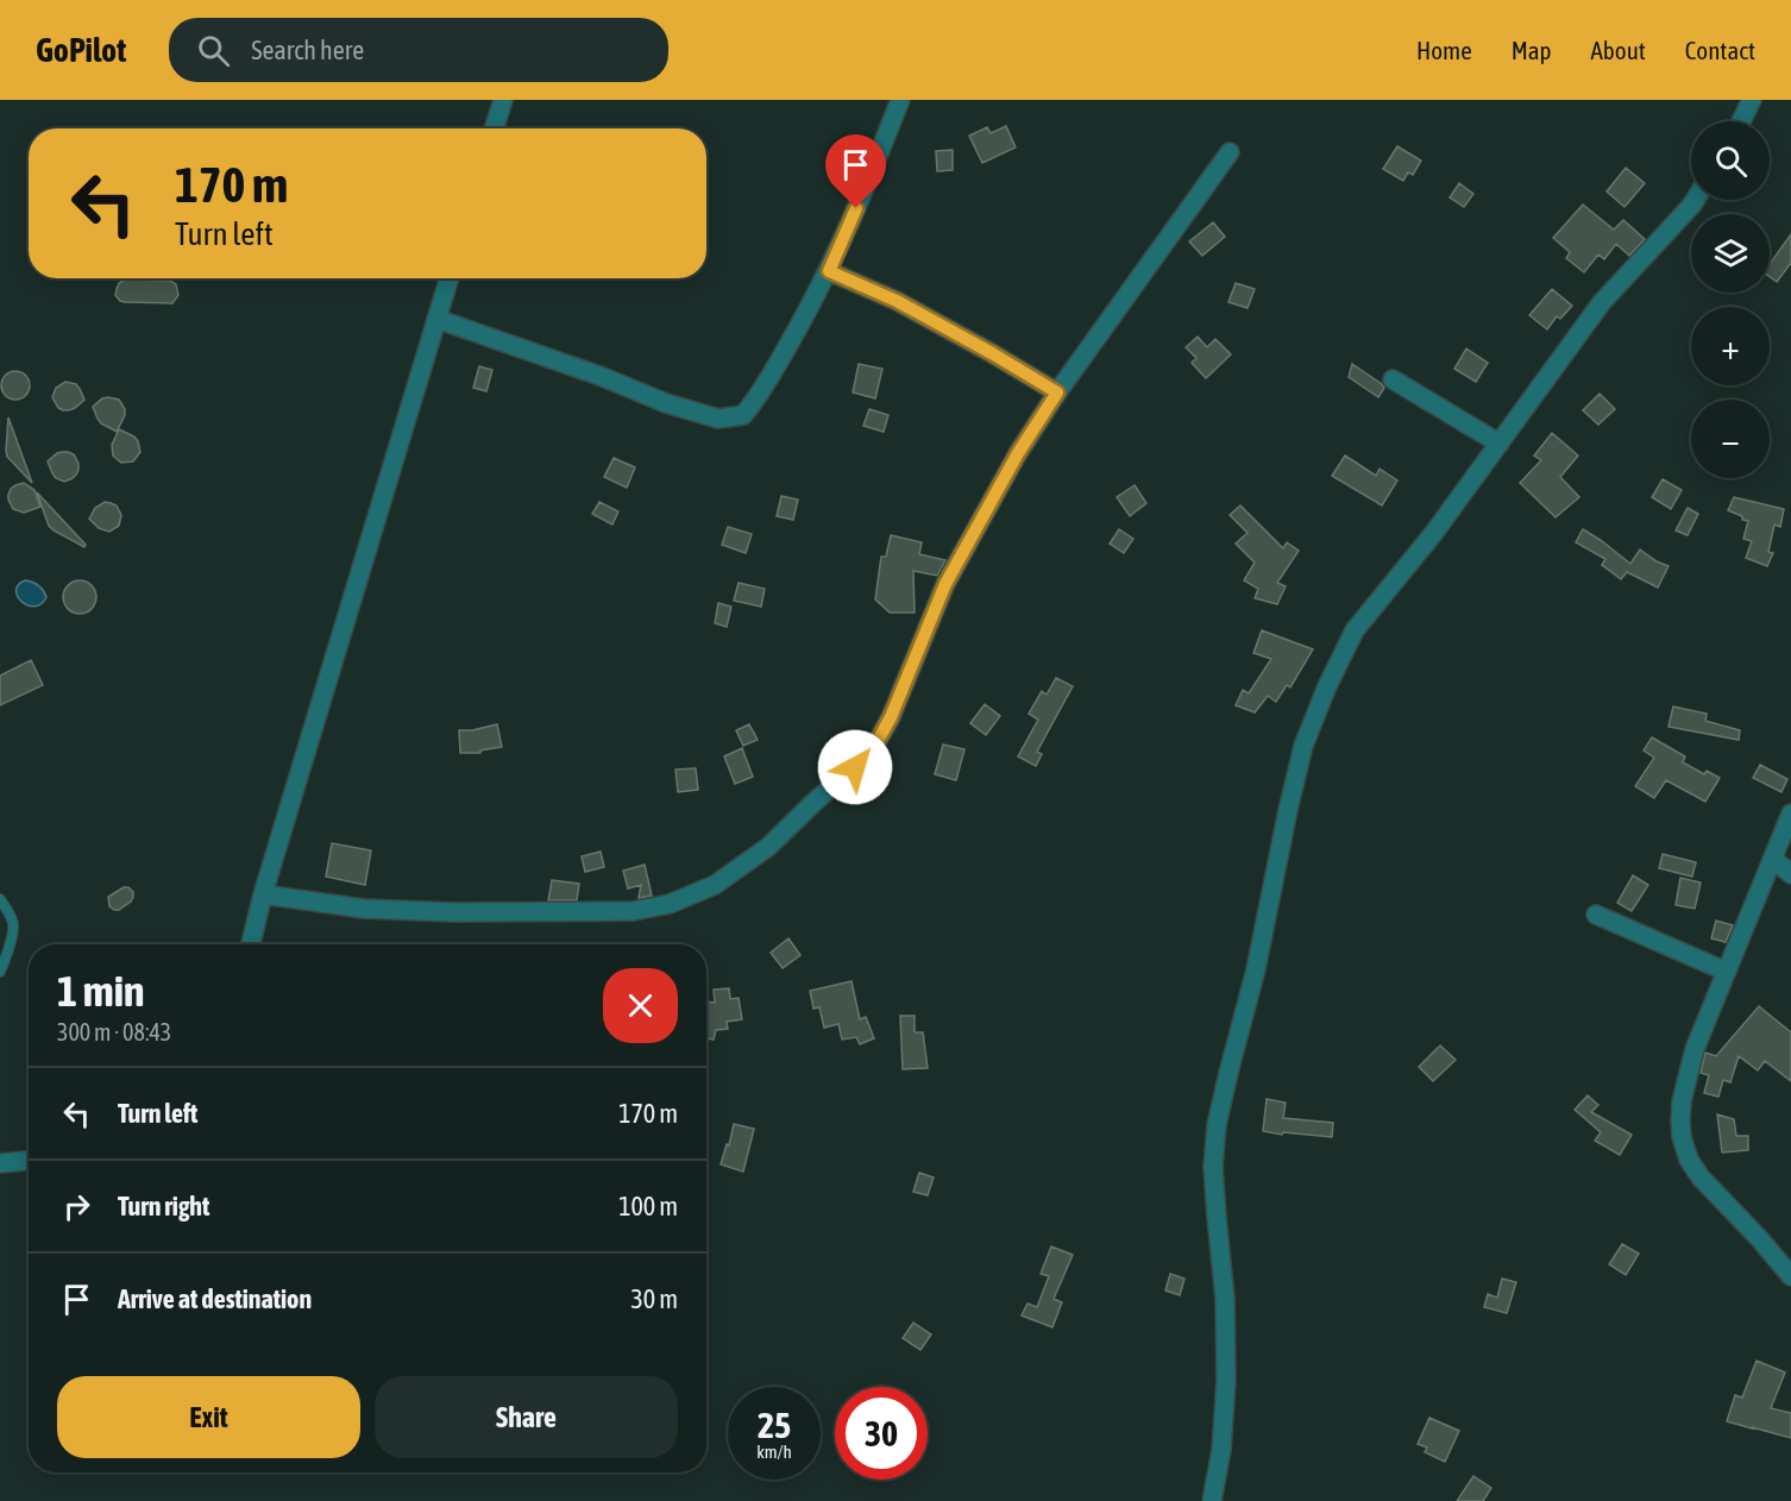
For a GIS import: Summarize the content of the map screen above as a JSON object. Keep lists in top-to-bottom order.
{
  "page": {
    "header": "GoPilot",
    "search": "Search here",
    "nav": [
      "Home",
      "Map",
      "About",
      "Contact"
    ],
    "map_buttons": ["+", "−"],
    "turn": ["170 m", "Turn left"],
    "heading": ["1 min", "300 m · 08:43"],
    "list": [
      {
        "name": "Turn left",
        "value": "170 m"
      },
      {
        "name": "Turn right",
        "value": "100 m"
      },
      {
        "name": "Arrive at destination",
        "value": "30 m"
      }
    ],
    "buttons": ["Exit", "Share"],
    "speed": "25 km/h",
    "limit": "30"
  }
}
